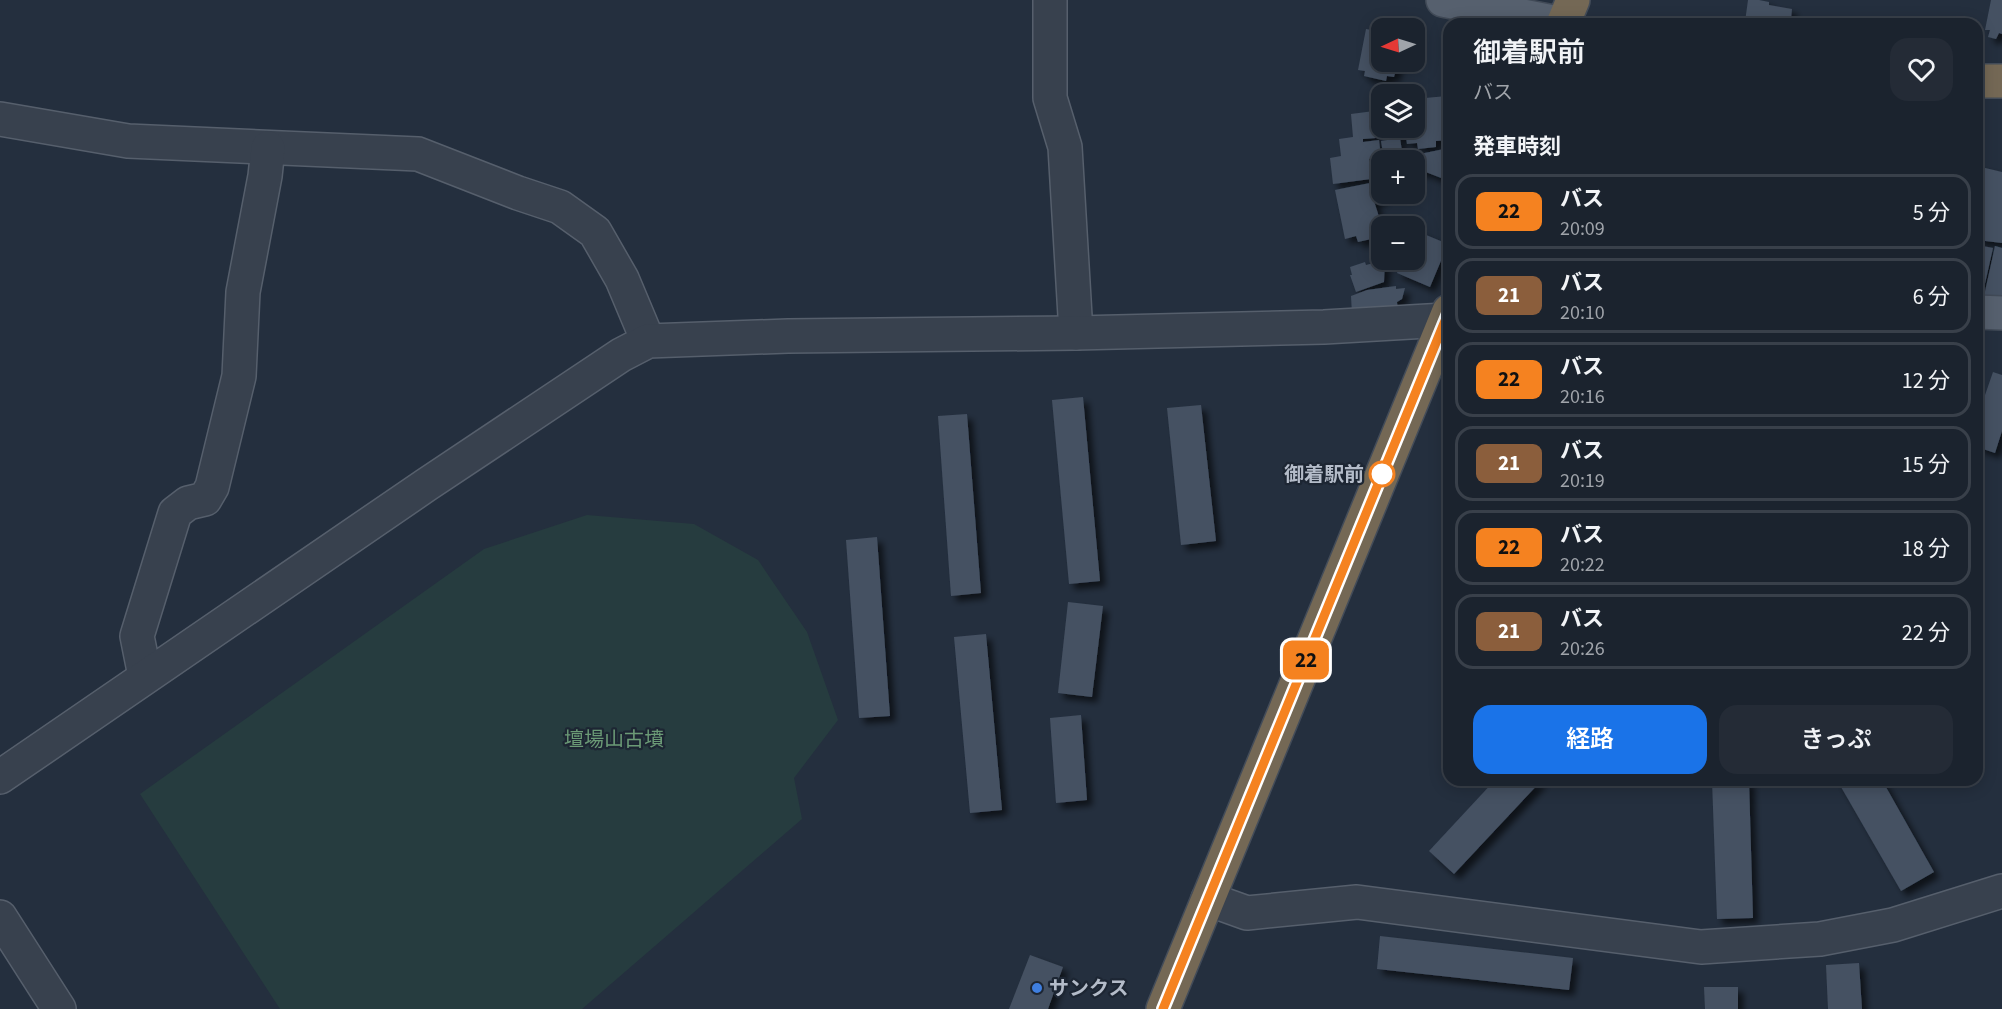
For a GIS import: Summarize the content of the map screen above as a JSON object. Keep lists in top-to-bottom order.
{
  "parks": ["壇場山古墳"],
  "places": ["御着駅前", "サンクス"],
  "lines": ["bus line 22"],
  "north": "left",
  "page": {
    "on_map": "22",
    "map_buttons": ["+", "−"],
    "heading": [
      ["御着駅前", "バス"],
      "発車時刻"
    ],
    "list": [
      {
        "mark": "22",
        "name": "バス",
        "note": "20:09",
        "value": "5 分"
      },
      {
        "mark": "21",
        "name": "バス",
        "note": "20:10",
        "value": "6 分"
      },
      {
        "mark": "22",
        "name": "バス",
        "note": "20:16",
        "value": "12 分"
      },
      {
        "mark": "21",
        "name": "バス",
        "note": "20:19",
        "value": "15 分"
      },
      {
        "mark": "22",
        "name": "バス",
        "note": "20:22",
        "value": "18 分"
      },
      {
        "mark": "21",
        "name": "バス",
        "note": "20:26",
        "value": "22 分"
      }
    ],
    "buttons": ["経路", "きっぷ"]
  }
}
